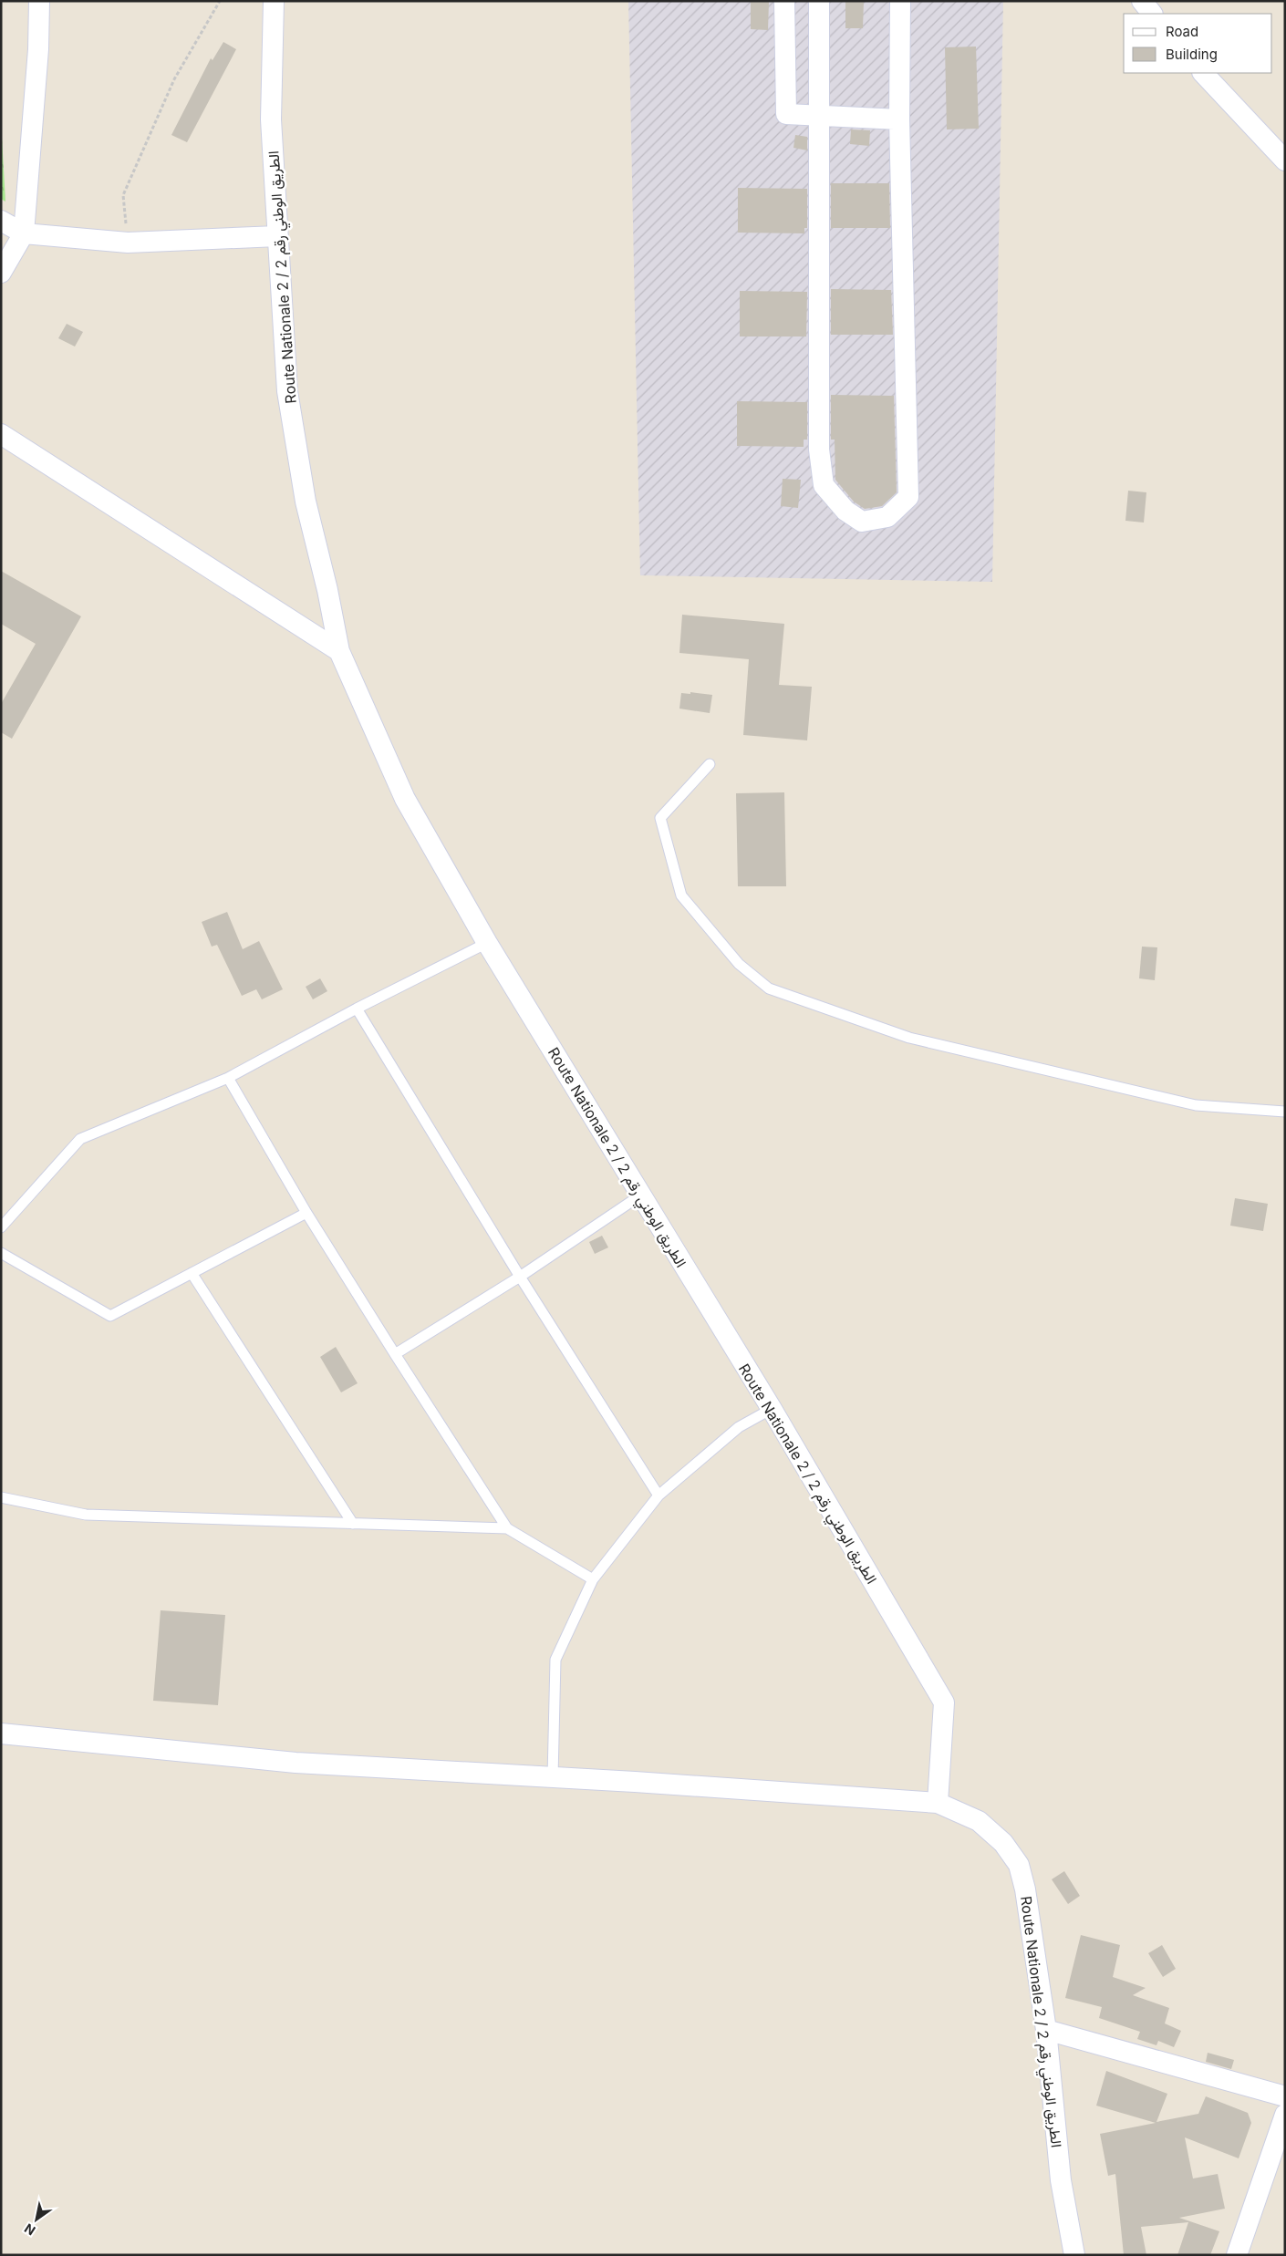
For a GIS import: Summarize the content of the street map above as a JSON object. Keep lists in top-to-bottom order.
{
  "streets": {
    "street": ["Route Nationale 2 / الطريق الوطني رقم 2"]
  },
  "legend": ["Road", "Building"],
  "north": "bottom left"
}
